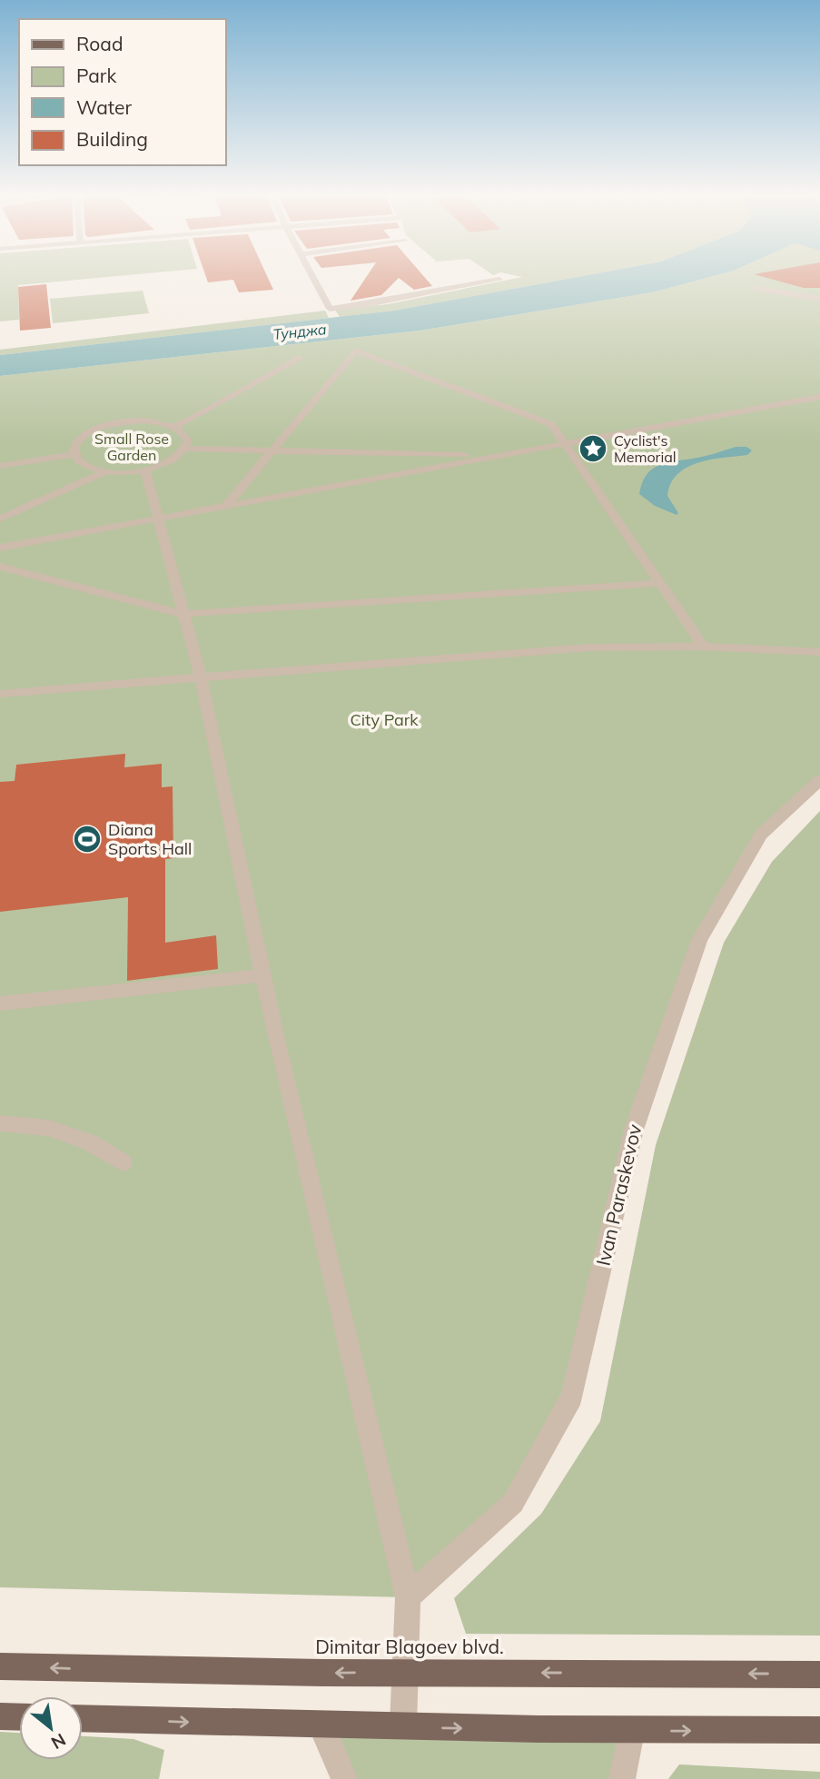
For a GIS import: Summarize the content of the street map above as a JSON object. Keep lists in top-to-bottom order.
{
  "streets": {
    "main road": ["Dimitar Blagoev blvd."],
    "street": ["Ivan Paraskevov"]
  },
  "water": ["Тунджа"],
  "parks": ["Small Rose Garden", "City Park"],
  "places": {
    "place": ["Cyclist's Memorial"],
    "sports": ["Diana Sports Hall"]
  },
  "legend": [
    "Road",
    "Park",
    "Water",
    "Building"
  ],
  "north": "bottom right"
}
